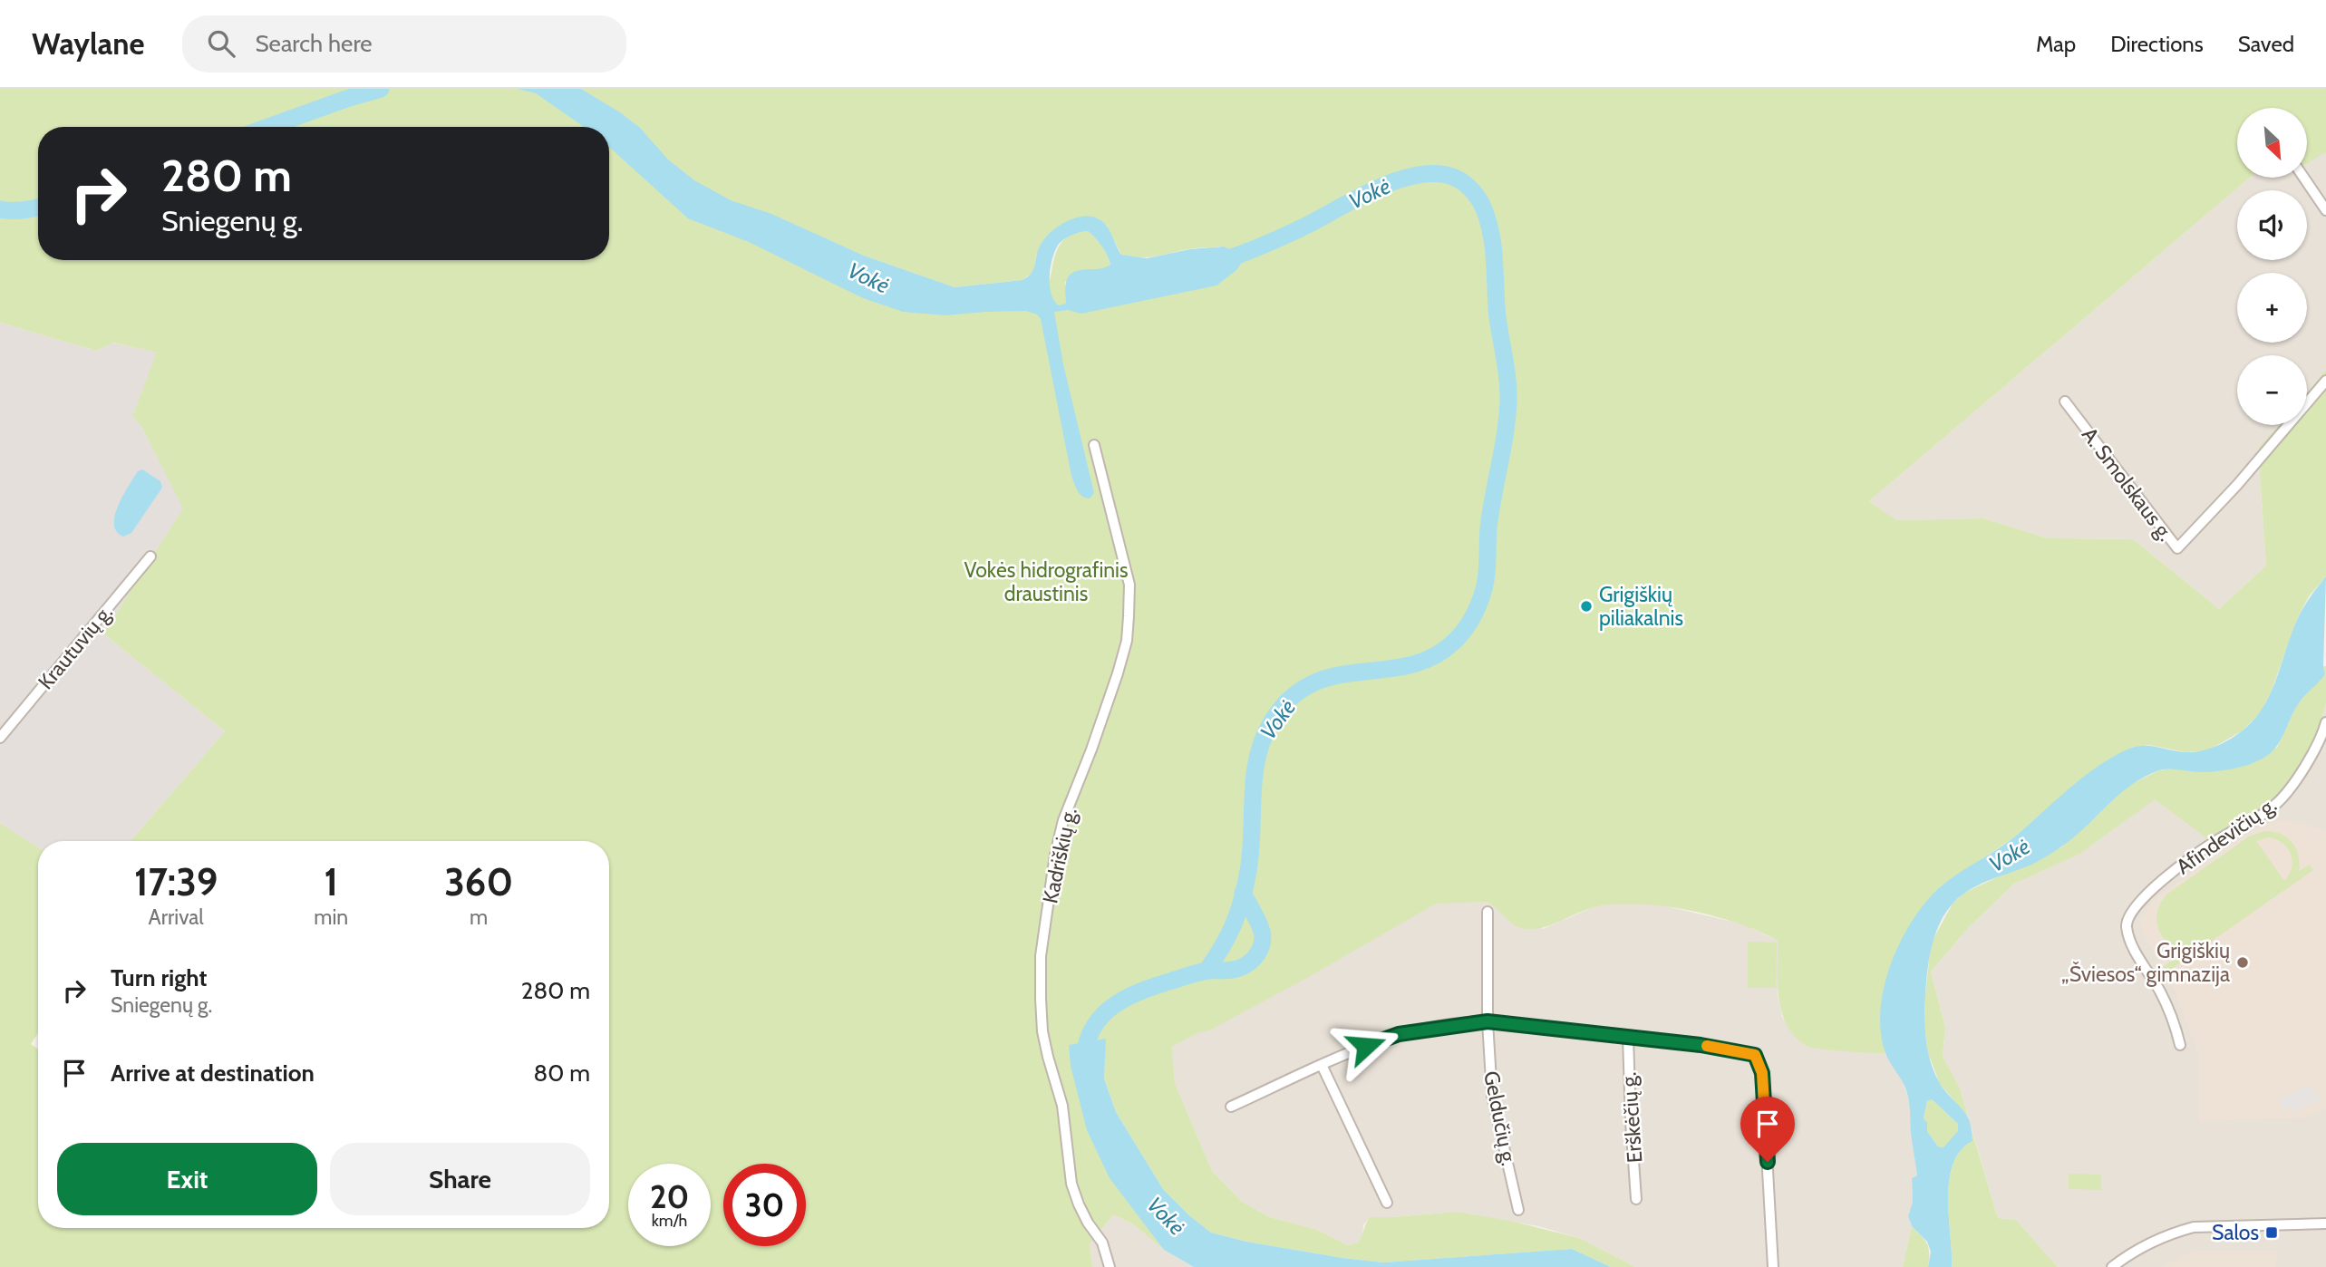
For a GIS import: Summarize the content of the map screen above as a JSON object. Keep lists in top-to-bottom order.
{
  "streets": {
    "street": [
      "A. Smolskaus g.",
      "Krautuvių g.",
      "Afindevičių g.",
      "Kadriškių g.",
      "Erškėčių g.",
      "Geldučių g."
    ]
  },
  "water": ["Vokė"],
  "parks": ["Vokės hidrografinis draustinis"],
  "places": {
    "other": ["Grigiškių piliakalnis", "Grigiškių „Šviesos“ gimnazija"],
    "transit": ["Salos"]
  },
  "north": "bottom right",
  "page": {
    "header": "Waylane",
    "search": "Search here",
    "nav": ["Map", "Directions", "Saved"],
    "map_buttons": ["+", "−"],
    "turn": ["280 m", "Sniegenų g."],
    "eta": [
      "17:39",
      "Arrival",
      "1",
      "min",
      "360",
      "m"
    ],
    "list": [
      {
        "name": "Turn right",
        "note": "Sniegenų g.",
        "value": "280 m"
      },
      {
        "name": "Arrive at destination",
        "value": "80 m"
      }
    ],
    "buttons": ["Exit", "Share"],
    "speed": "20 km/h",
    "limit": "30"
  }
}
